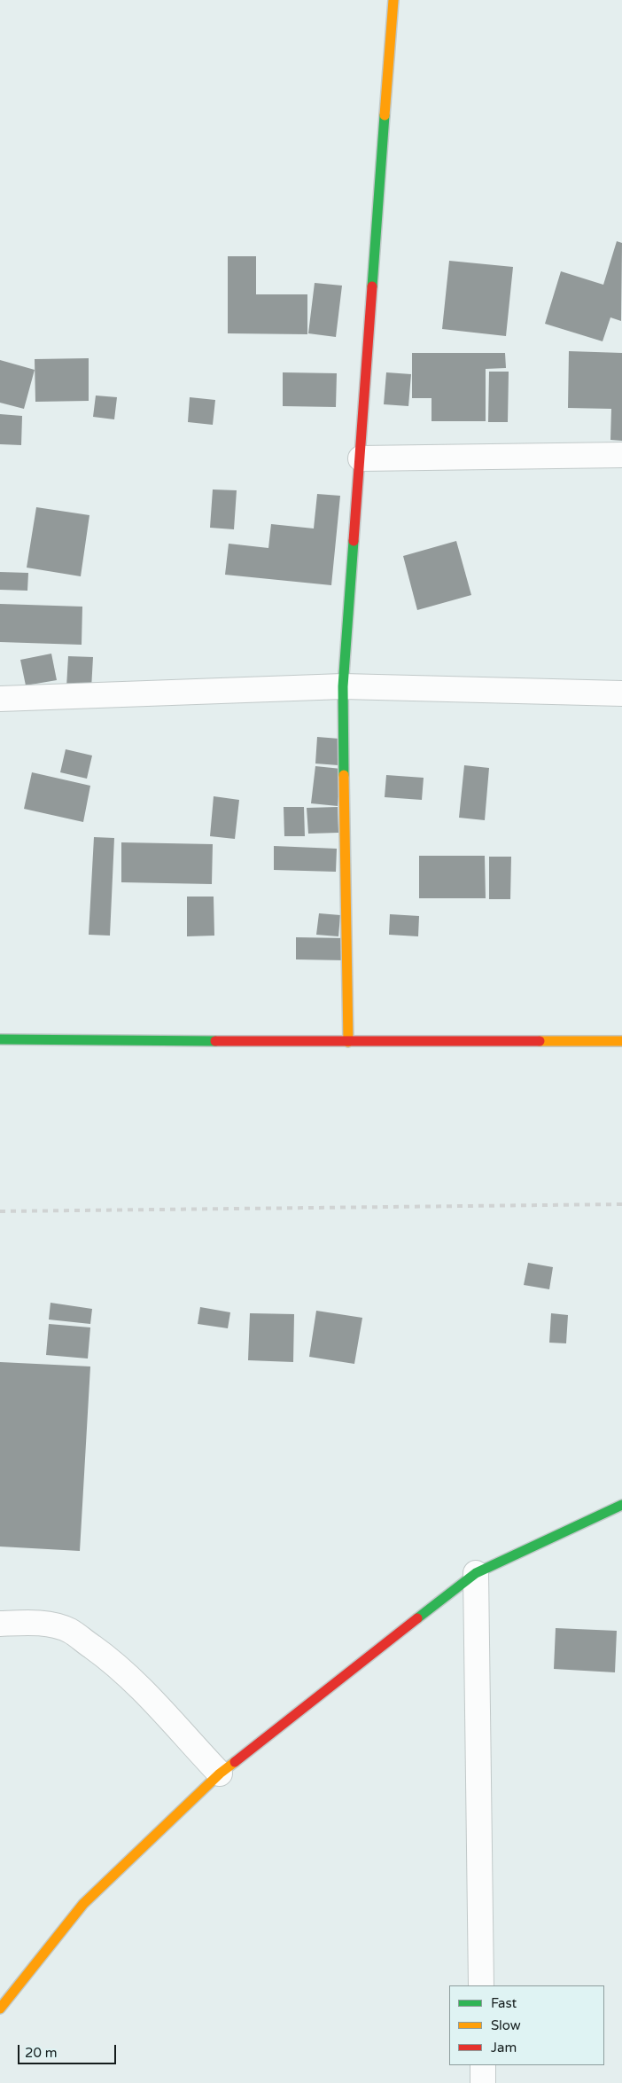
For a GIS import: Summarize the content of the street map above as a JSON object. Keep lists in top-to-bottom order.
{
  "legend": ["Fast", "Slow", "Jam"],
  "scale_bar": "20 m"
}
